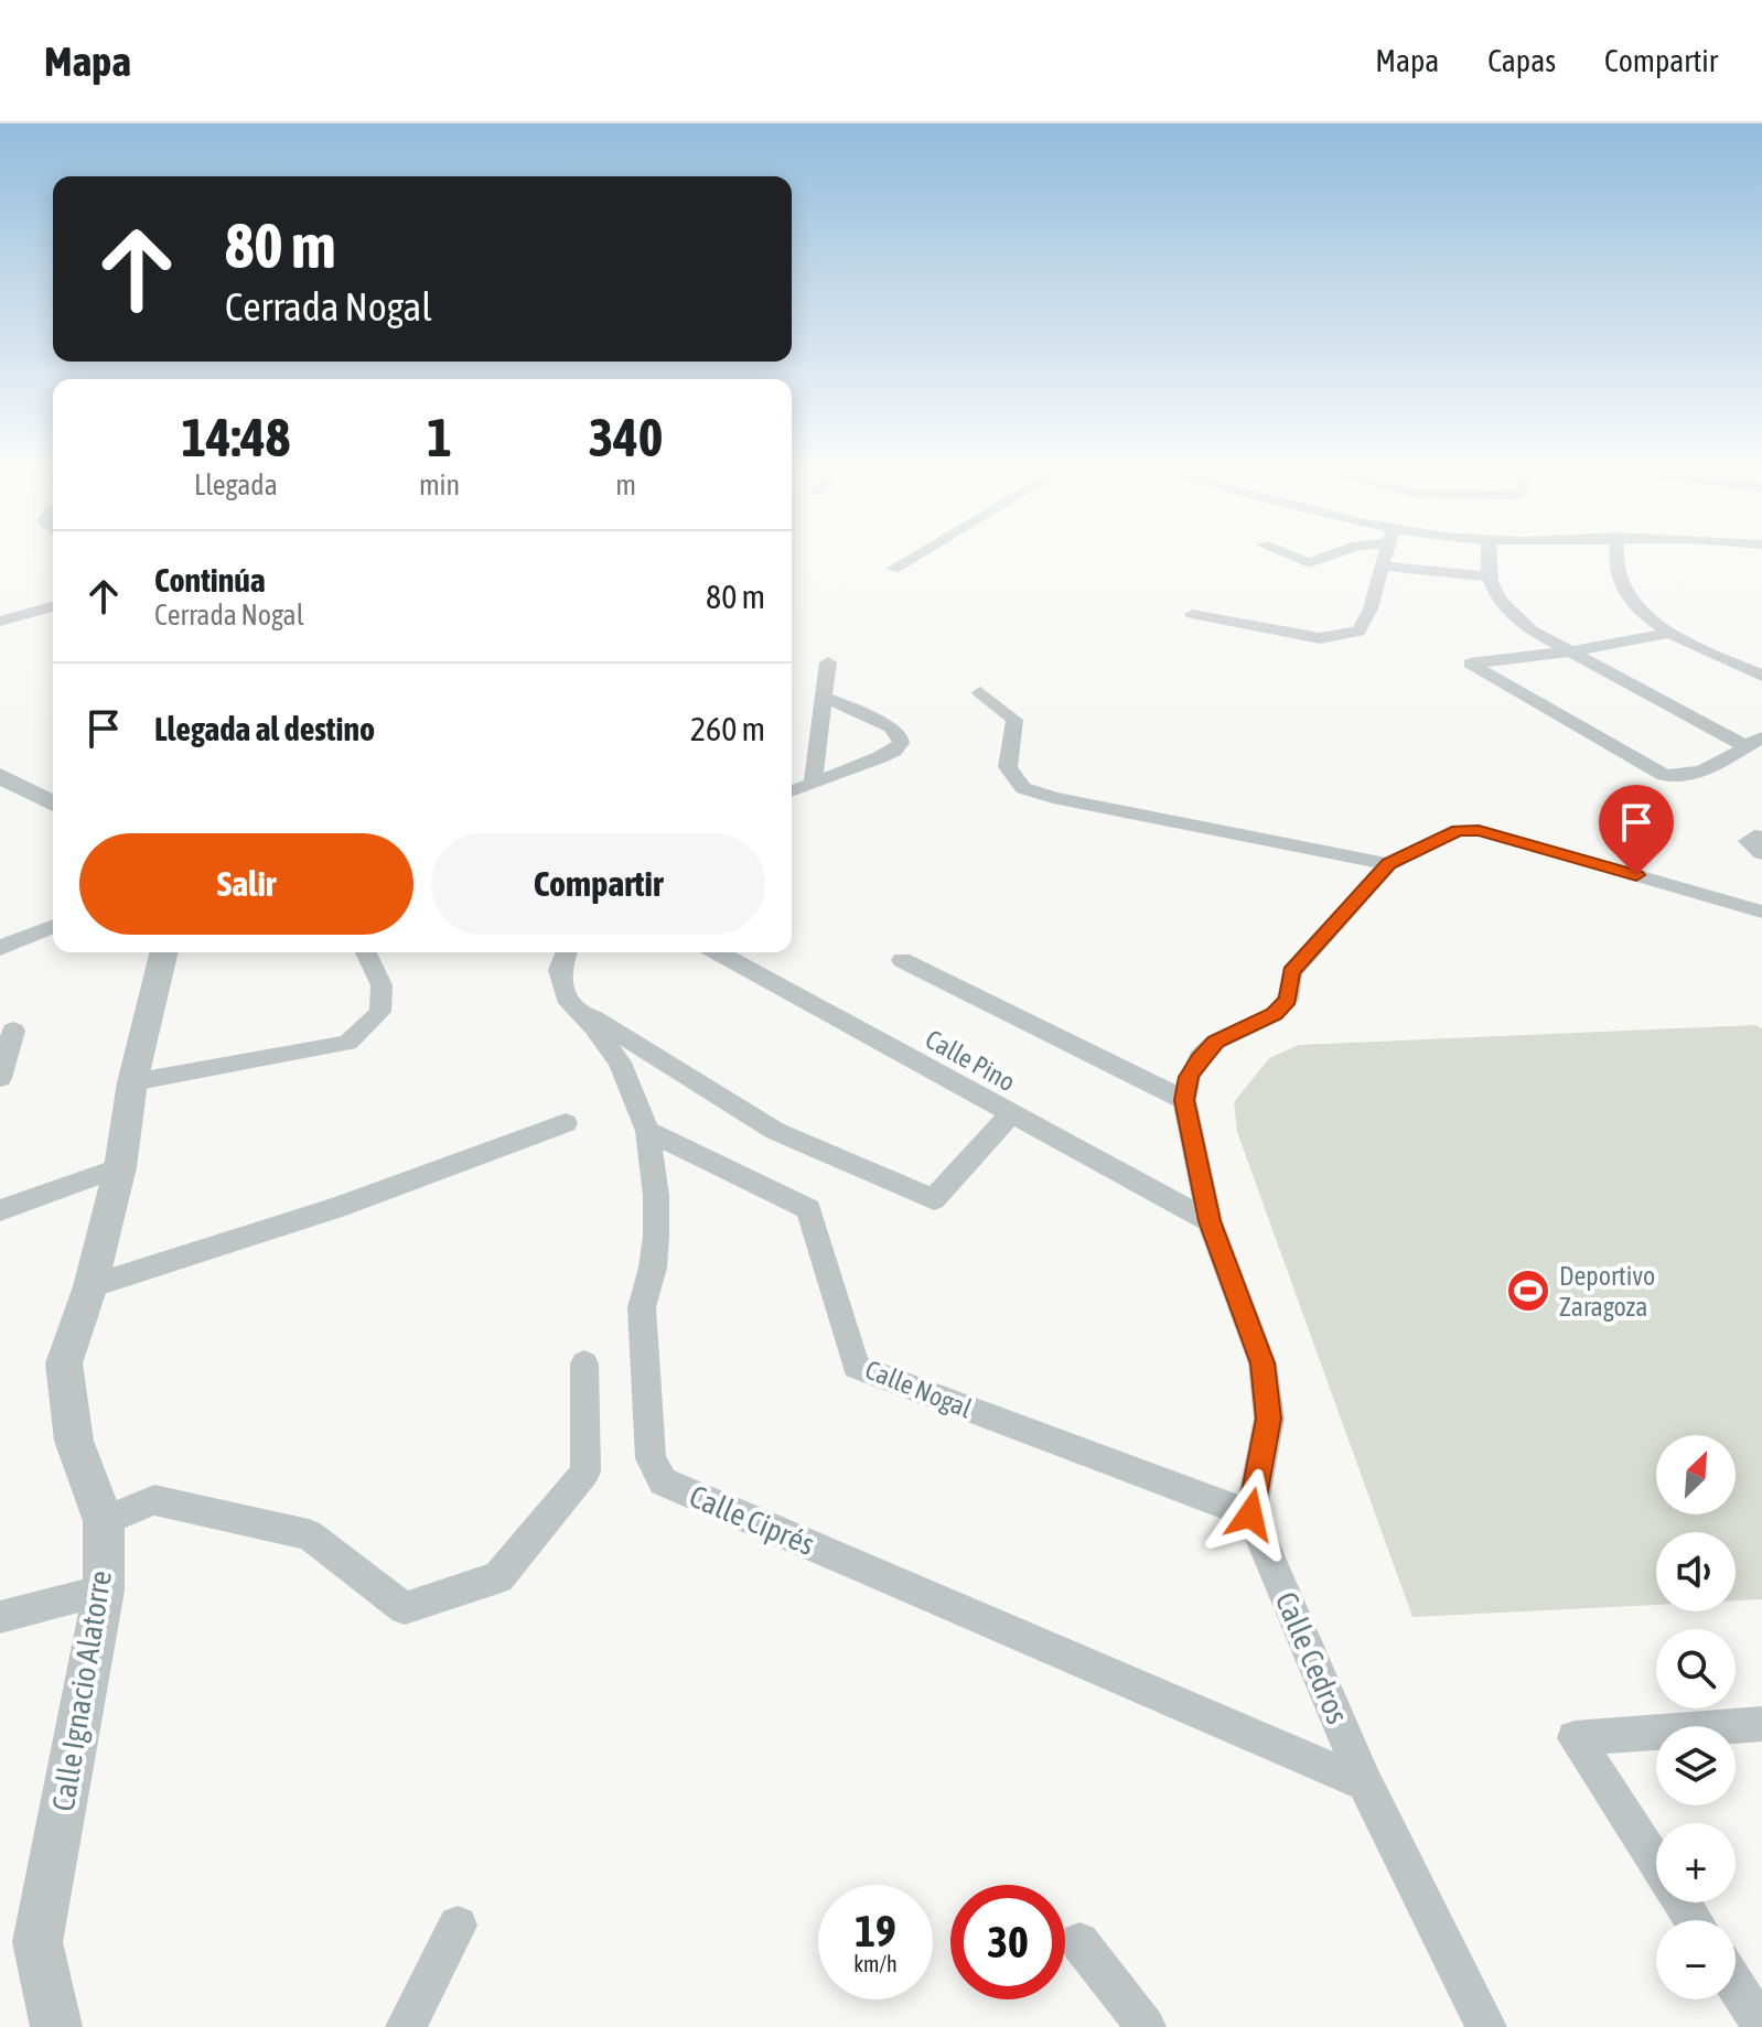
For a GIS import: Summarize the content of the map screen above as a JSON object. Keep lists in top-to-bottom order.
{
  "streets": {
    "street": [
      "Calle Pino",
      "Calle Nogal",
      "Calle Ciprés",
      "Calle Cedros",
      "Calle Ignacio Alatorre"
    ]
  },
  "crossings": [
    ["Calle Nogal", "Calle Ciprés"],
    ["Calle Nogal", "Calle Cedros"],
    ["Calle Ciprés", "Calle Cedros"]
  ],
  "places": {
    "sports": ["Deportivo Zaragoza"]
  },
  "north": "top right",
  "page": {
    "header": "Mapa",
    "nav": ["Mapa", "Capas", "Compartir"],
    "turn": ["80 m", "Cerrada Nogal"],
    "eta": [
      "14:48",
      "Llegada",
      "1",
      "min",
      "340",
      "m"
    ],
    "list": [
      {
        "name": "Continúa",
        "note": "Cerrada Nogal",
        "value": "80 m"
      },
      {
        "name": "Llegada al destino",
        "value": "260 m"
      }
    ],
    "buttons": ["Salir", "Compartir"],
    "map_buttons": ["+", "−"],
    "speed": "19 km/h",
    "limit": "30"
  }
}
